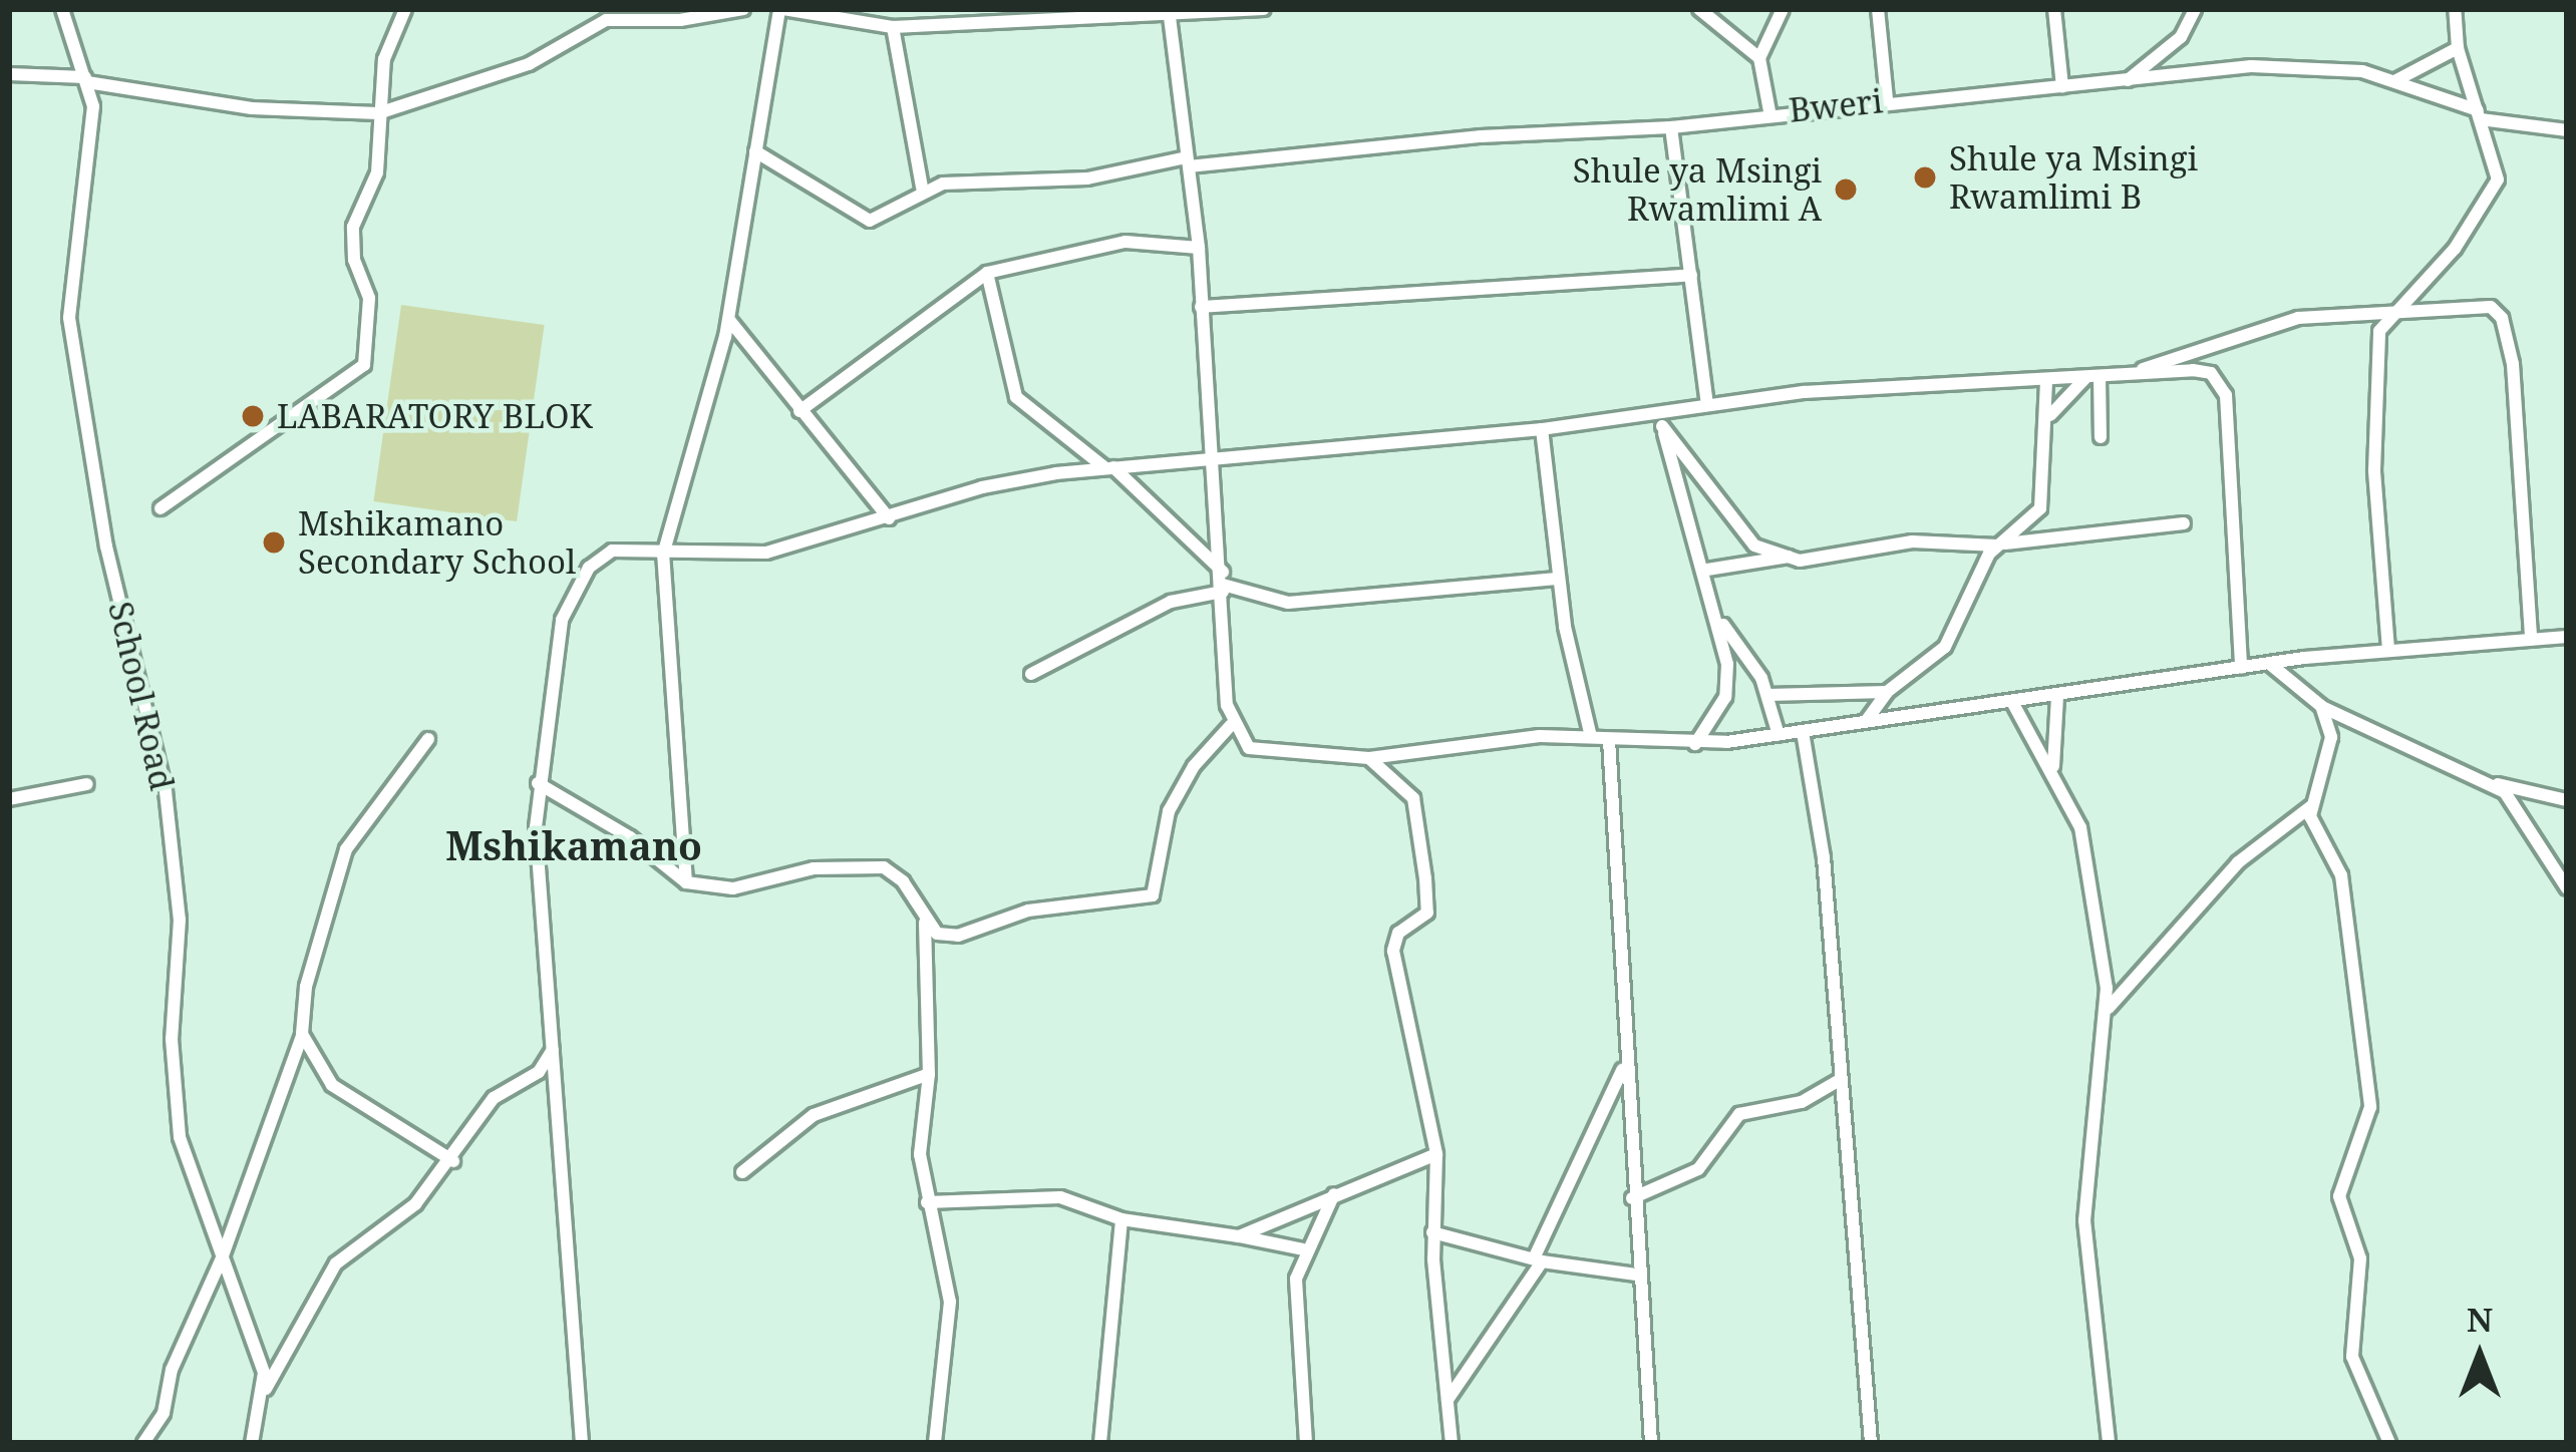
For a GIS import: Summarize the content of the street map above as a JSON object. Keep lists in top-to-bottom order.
{
  "streets": {
    "street": ["Bweri", "School Road"]
  },
  "districts": ["Mshikamano"],
  "places": [
    "Shule ya Msingi Rwamlimi B",
    "Shule ya Msingi Rwamlimi A",
    "LABARATORY BLOK",
    "Mshikamano Secondary School"
  ],
  "north": "top"
}
